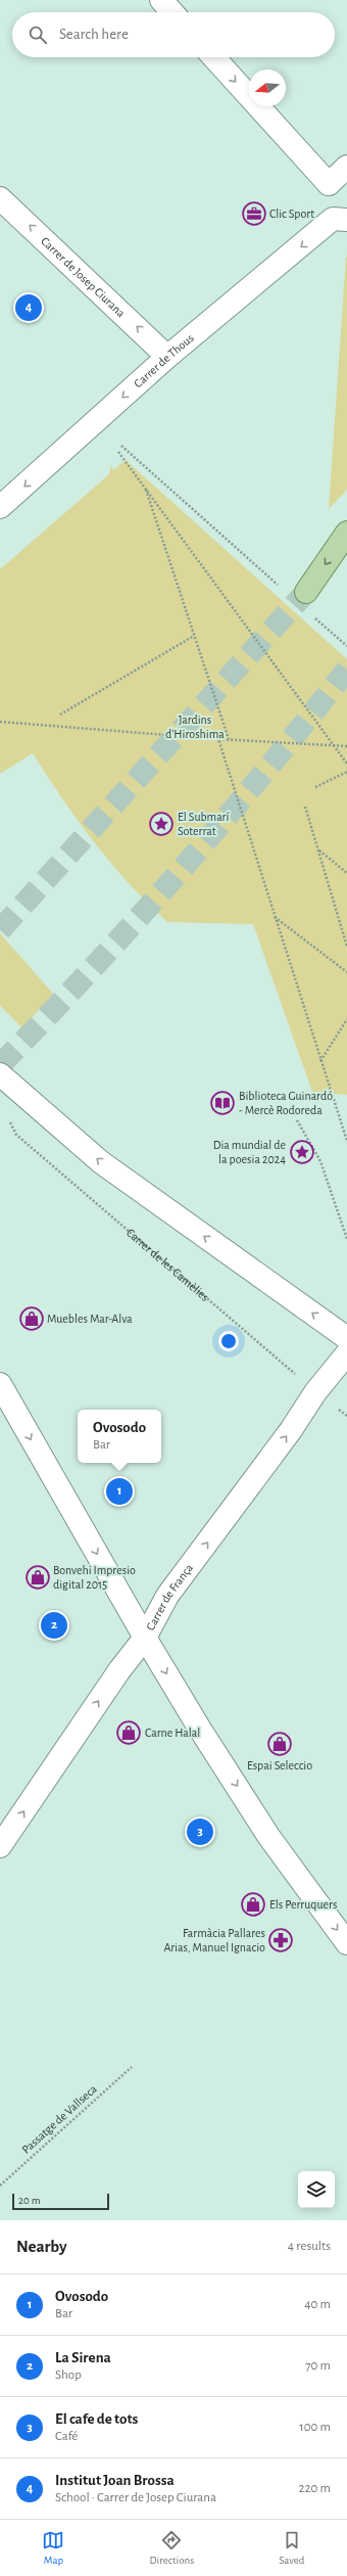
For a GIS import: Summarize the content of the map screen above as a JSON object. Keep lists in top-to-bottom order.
{
  "streets": {
    "street": ["Carrer de Josep Ciurana", "Carrer de Thous", "Carrer de França"],
    "path": ["Carrer de les Camèlies", "Passatge de Vallseca"]
  },
  "crossings": [
    ["Carrer de Josep Ciurana", "Carrer de Thous"],
    ["Carrer de les Camèlies", "Carrer de França"]
  ],
  "one_way": ["Carrer de Josep Ciurana", "Carrer de Thous", "Carrer de França"],
  "parks": ["Jardins d'Hiroshima"],
  "places": {
    "office": ["Clic Sport"],
    "place": ["El Submarí Soterrat", "Dia mundial de la poesia 2024"],
    "library": ["Biblioteca Guinardó - Mercè Rodoreda"],
    "shop": [
      "Muebles Mar-Alva",
      "Bonvehi Impresio digital 2015",
      "Carne Halal",
      "Espai Seleccio",
      "Els Perruquers"
    ],
    "pharmacy": ["Farmàcia Pallares Arias, Manuel Ignacio"]
  },
  "scale_bar": "20 m",
  "north": "left",
  "page": {
    "search": "Search here",
    "pins": [
      "4",
      "1",
      "2",
      "3"
    ],
    "popup": ["Ovosodo", "Bar"],
    "scale": "20 m",
    "heading": ["Nearby", "4 results"],
    "list": [
      {
        "mark": "1",
        "name": "Ovosodo",
        "note": "Bar",
        "value": "40 m"
      },
      {
        "mark": "2",
        "name": "La Sirena",
        "note": "Shop",
        "value": "70 m"
      },
      {
        "mark": "3",
        "name": "El cafe de tots",
        "note": "Café",
        "value": "100 m"
      },
      {
        "mark": "4",
        "name": "Institut Joan Brossa",
        "note": "School · Carrer de Josep Ciurana",
        "value": "220 m"
      }
    ],
    "nav": ["Map", "Directions", "Saved"]
  }
}
